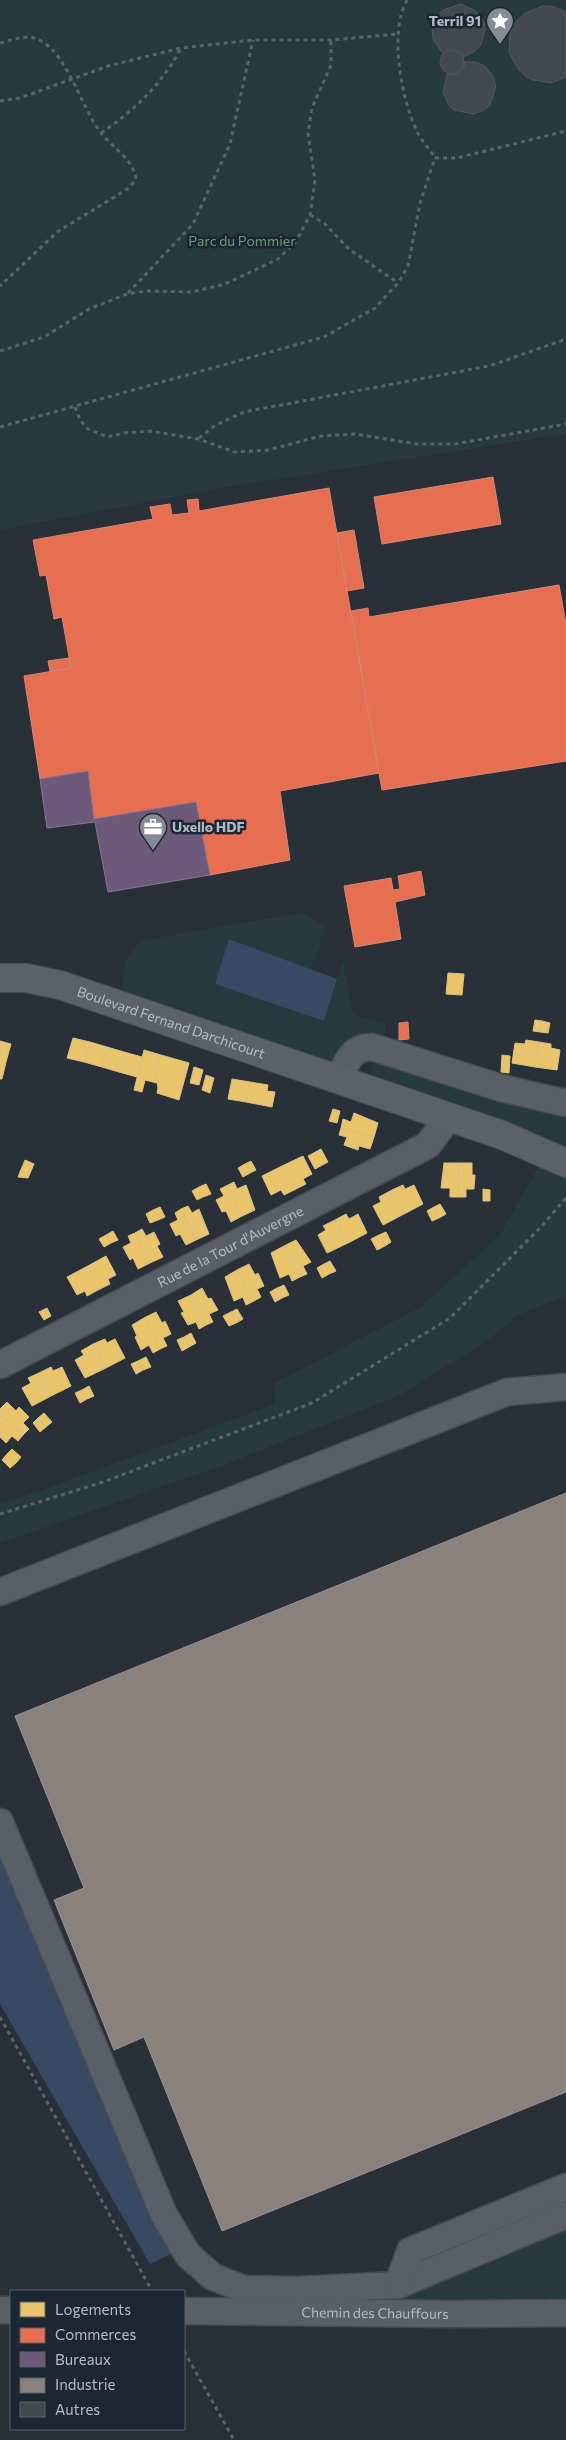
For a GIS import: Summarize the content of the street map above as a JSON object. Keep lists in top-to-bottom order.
{
  "streets": {
    "main road": ["Boulevard Fernand Darchicourt"],
    "street": ["Rue de la Tour d'Auvergne", "Chemin des Chauffours"]
  },
  "crossings": [
    ["Boulevard Fernand Darchicourt", "Rue de la Tour d'Auvergne"]
  ],
  "parks": ["Parc du Pommier"],
  "places": {
    "place": ["Terril 91"],
    "office": ["Uxello HDF"]
  },
  "legend": [
    "Logements",
    "Commerces",
    "Bureaux",
    "Industrie",
    "Autres"
  ]
}
